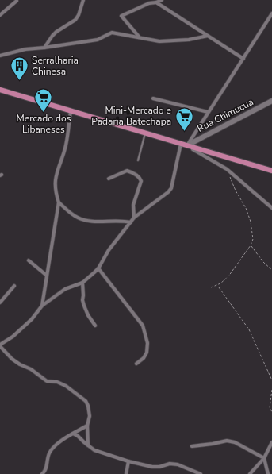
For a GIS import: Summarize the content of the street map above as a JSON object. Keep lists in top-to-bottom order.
{
  "streets": {
    "street": ["Rua Chimucua"]
  },
  "places": {
    "building": ["Serralharia Chinesa"],
    "supermarket": ["Mercado dos Libaneses", "Mini-Mercado e Padaria Batechapa"]
  }
}
